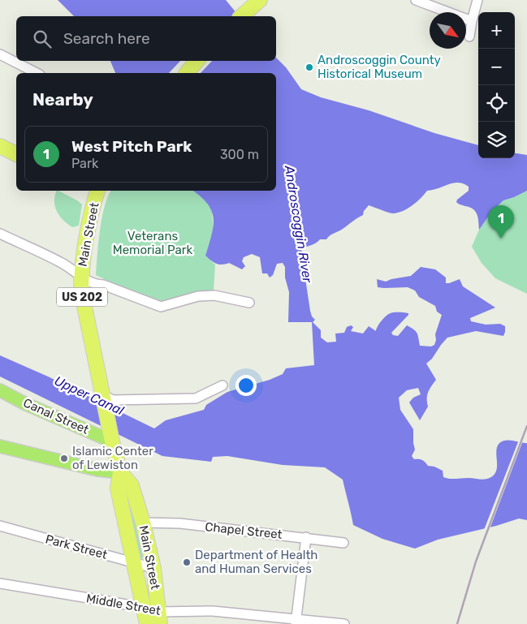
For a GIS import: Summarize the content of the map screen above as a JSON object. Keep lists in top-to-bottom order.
{
  "streets": {
    "highway": ["Main Street", "US 202"],
    "main road": ["Canal Street"],
    "street": ["Chapel Street", "Park Street", "Middle Street"]
  },
  "crossings": [
    ["Main Street", "Canal Street"],
    ["Main Street", "Chapel Street"],
    ["Main Street", "Park Street"],
    ["Main Street", "Middle Street"]
  ],
  "water": ["Androscoggin River", "Upper Canal"],
  "parks": ["Veterans Memorial Park"],
  "places": ["Androscoggin County Historical Museum", "Islamic Center of Lewiston", "Department of Health and Human Services"],
  "north": "bottom right",
  "page": {
    "map_buttons": ["+", "−"],
    "search": "Search here",
    "heading": "Nearby",
    "list": [
      {
        "mark": "1",
        "name": "West Pitch Park",
        "note": "Park",
        "value": "300 m"
      }
    ],
    "pins": "1"
  }
}
